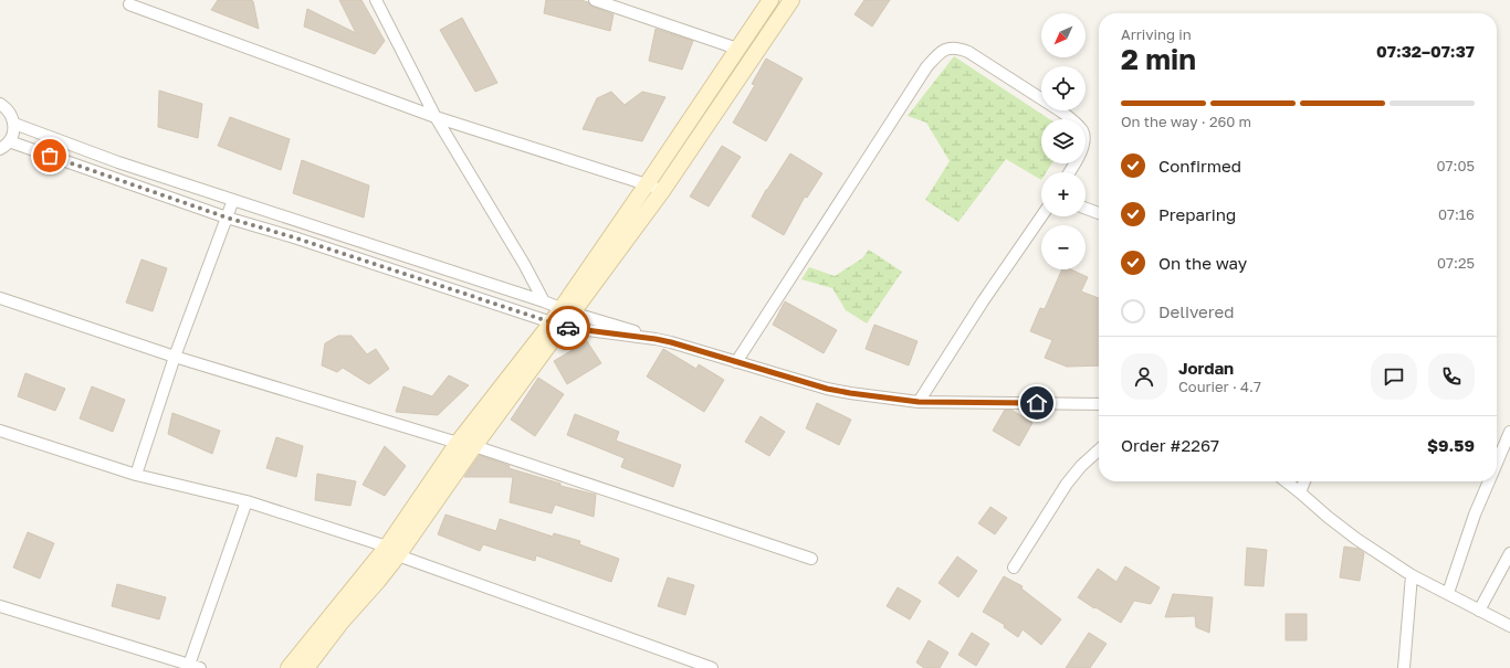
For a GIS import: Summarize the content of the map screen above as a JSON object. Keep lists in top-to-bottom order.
{
  "north": "bottom left",
  "page": {
    "map_buttons": ["+", "−"],
    "heading": ["2 min", "Arriving in", "07:32–07:37"],
    "panel": [
      "Jordan",
      "Courier · 4.7",
      "Order #2267",
      "$9.59"
    ],
    "bar": "On the way · 260 m",
    "list": [
      ["Confirmed", "07:05"],
      ["Preparing", "07:16"],
      ["On the way", "07:25"],
      "Delivered"
    ]
  }
}
